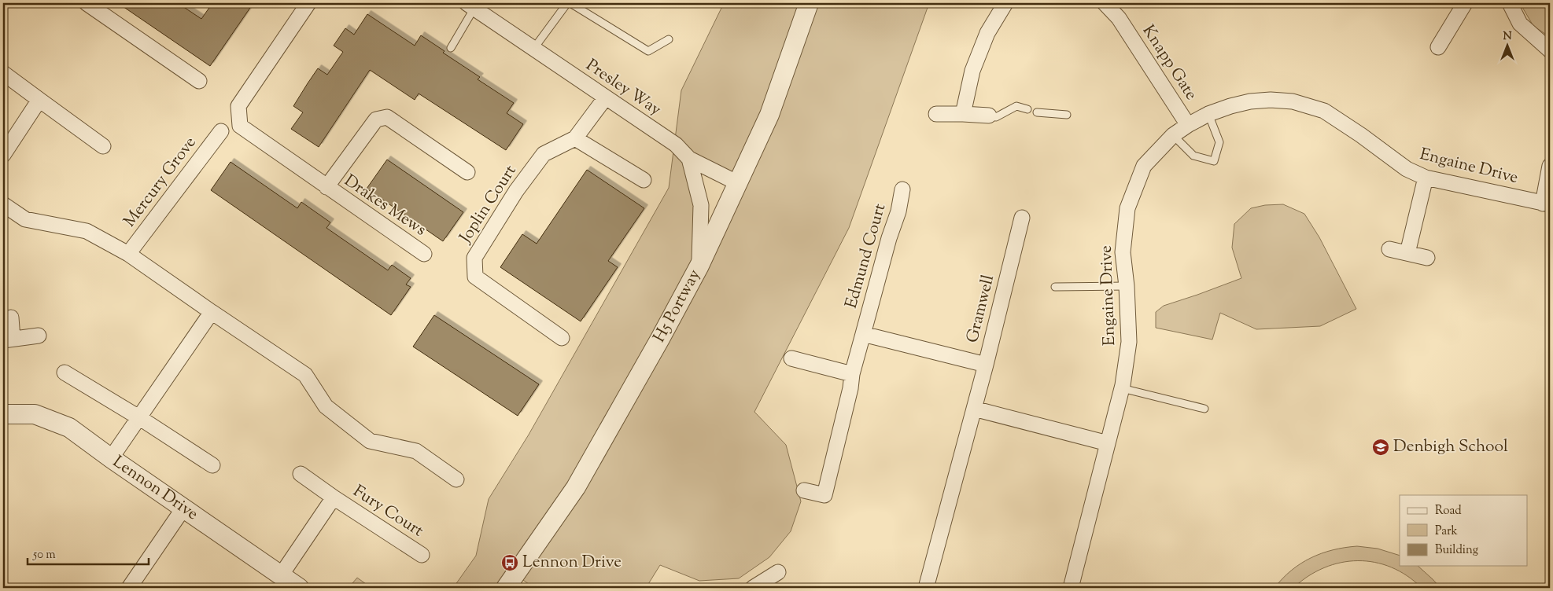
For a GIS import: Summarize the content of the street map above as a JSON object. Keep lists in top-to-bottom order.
{
  "streets": {
    "street": [
      "Knapp Gate",
      "Presley Way",
      "Engaine Drive",
      "Mercury Grove",
      "Joplin Court",
      "Drakes Mews",
      "Edmund Court",
      "H5 Portway",
      "Gramwell",
      "Lennon Drive",
      "Fury Court"
    ]
  },
  "crossings": [
    ["Knapp Gate", "Engaine Drive"],
    ["Presley Way", "Joplin Court"],
    ["Presley Way", "H5 Portway"],
    ["Edmund Court", "Gramwell"],
    ["Lennon Drive", "Fury Court"]
  ],
  "places": {
    "school or university": ["Denbigh School"],
    "bus stop": ["Lennon Drive"]
  },
  "legend": ["Road", "Park", "Building"],
  "scale_bar": "50 m",
  "north": "top"
}
